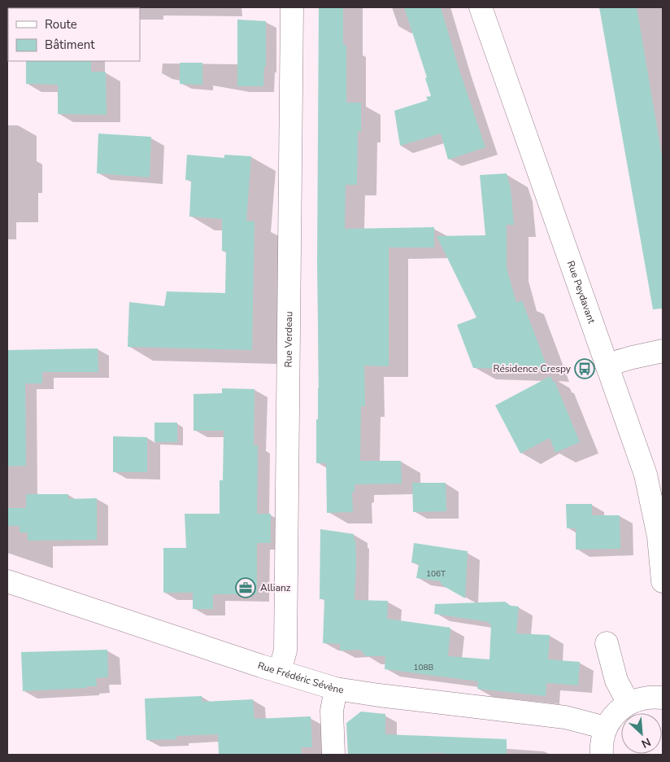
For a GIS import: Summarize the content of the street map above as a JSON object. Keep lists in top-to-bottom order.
{
  "streets": {
    "street": ["Rue Peydavant", "Rue Verdeau", "Rue Frédéric Sévène"]
  },
  "crossings": [
    ["Rue Verdeau", "Rue Frédéric Sévène"]
  ],
  "places": {
    "bus stop": ["Résidence Crespy"],
    "office": ["Allianz"]
  },
  "house_numbers": ["106T", "108B"],
  "legend": ["Route", "Bâtiment"],
  "north": "bottom right"
}
